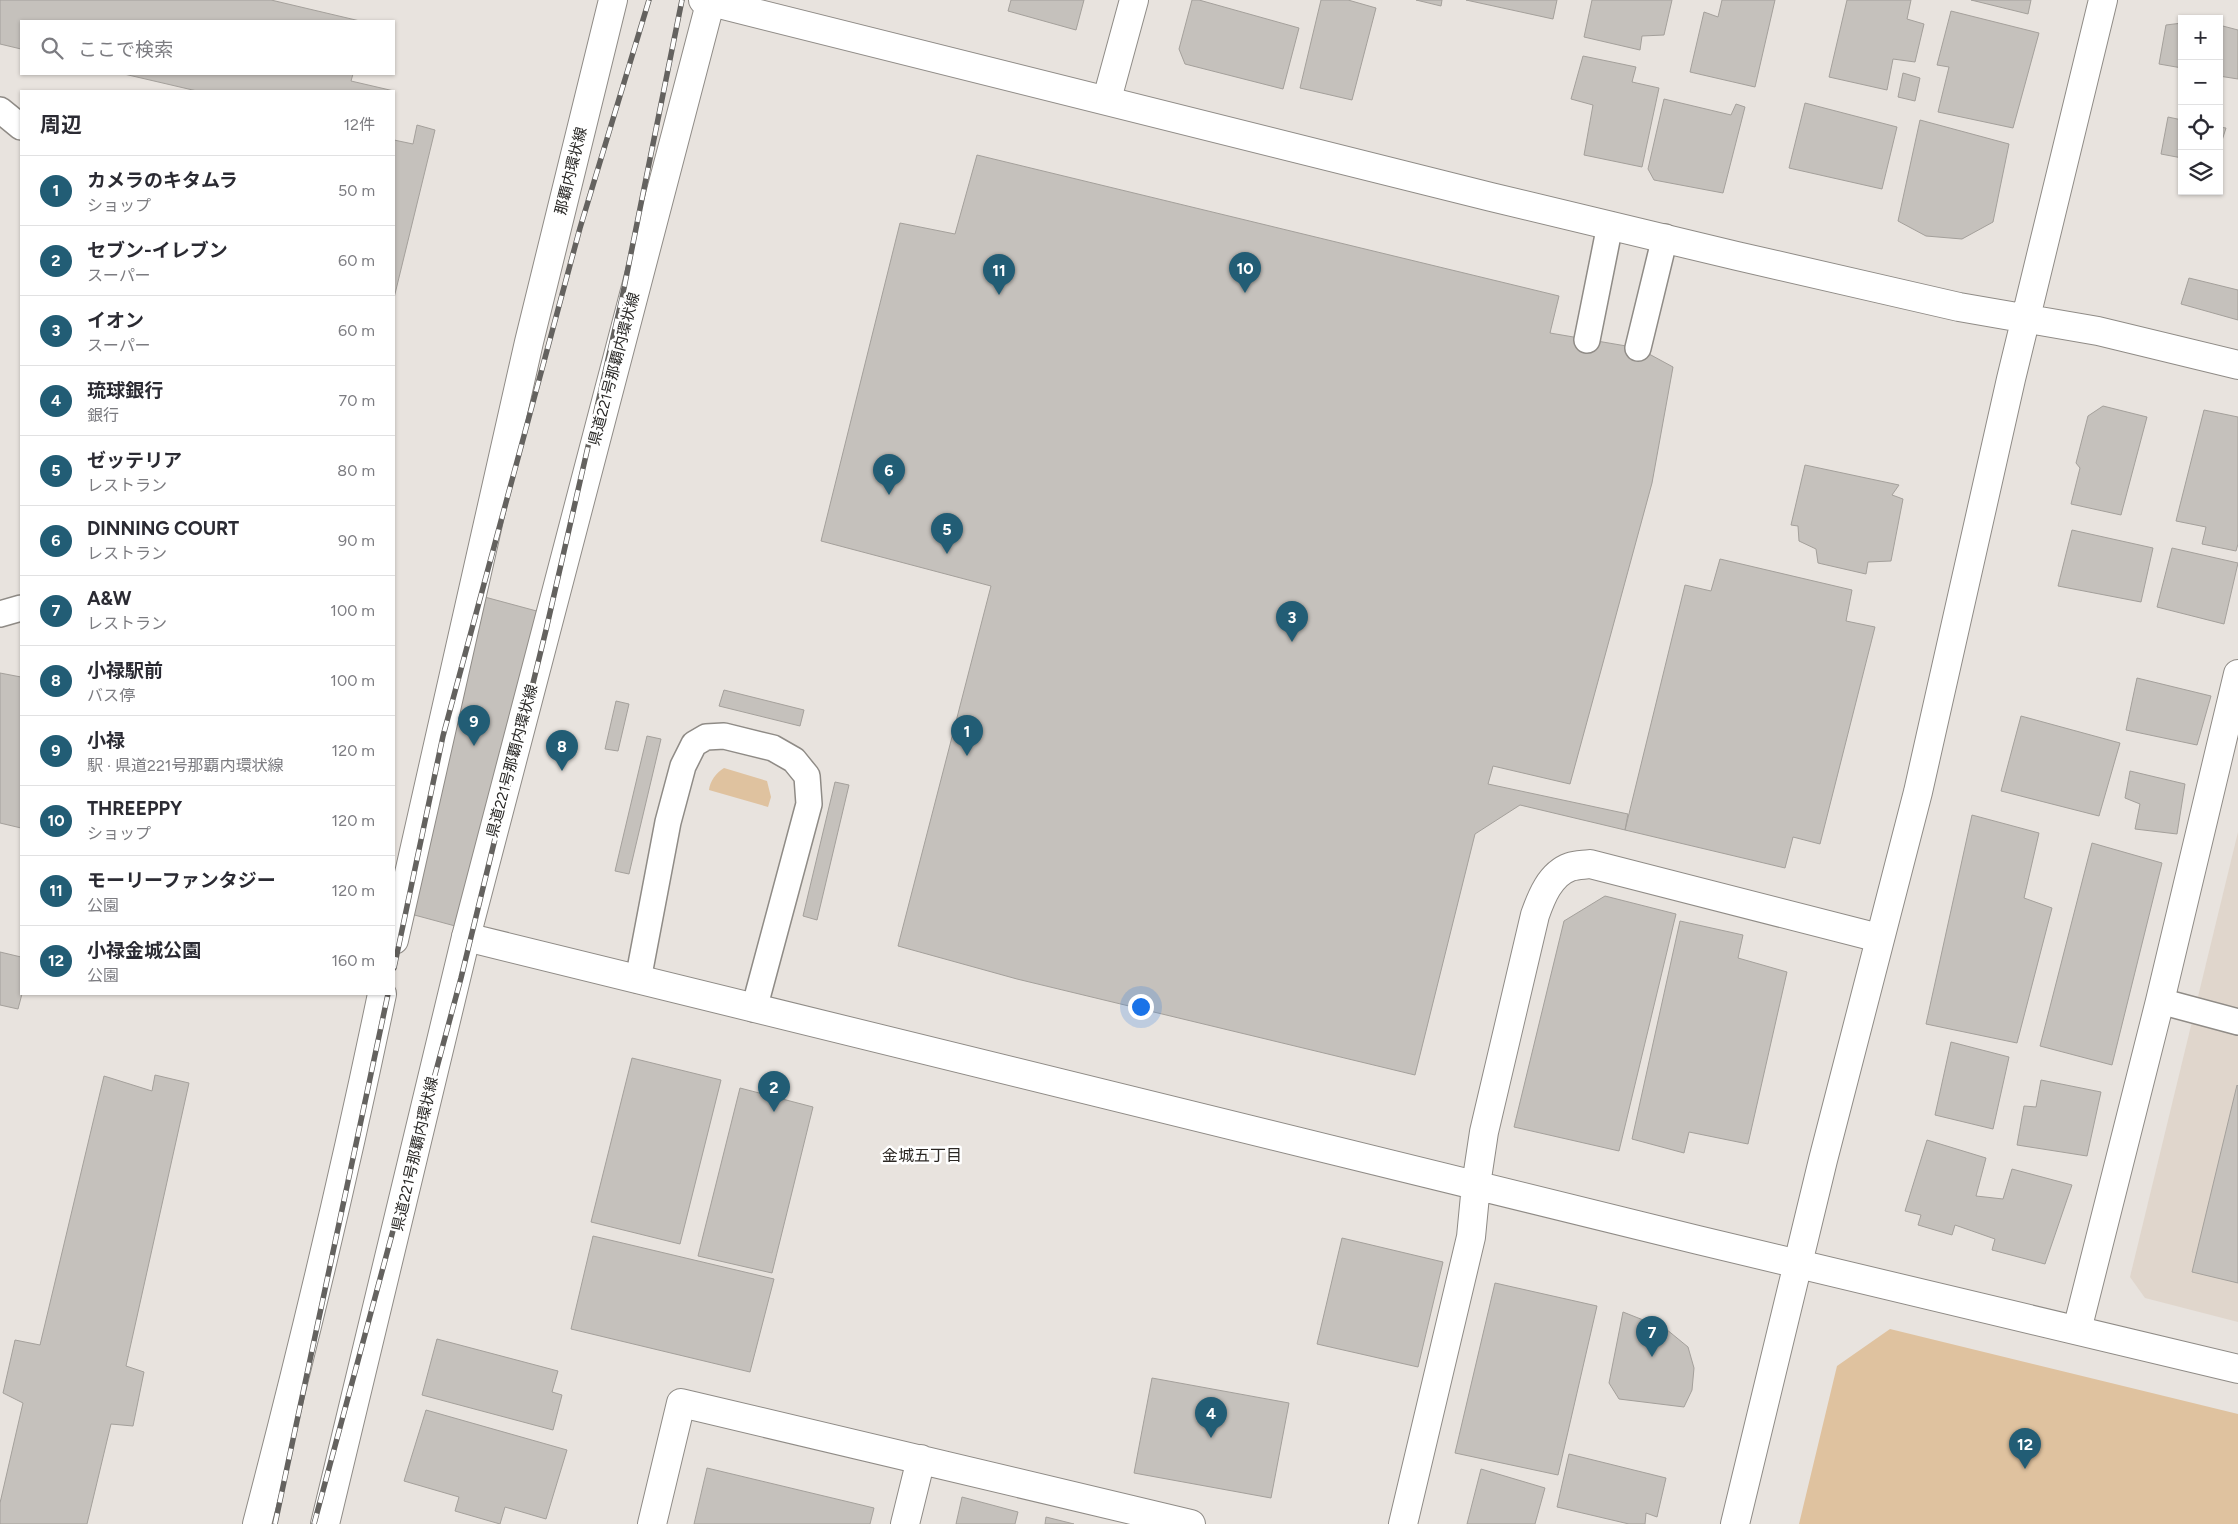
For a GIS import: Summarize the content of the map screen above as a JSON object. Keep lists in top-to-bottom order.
{
  "streets": {
    "street": ["那覇内環状線", "県道221号那覇内環状線"]
  },
  "districts": ["金城五丁目"],
  "page": {
    "map_buttons": ["+", "−"],
    "search": "ここで検索",
    "heading": ["周辺", "12件"],
    "list": [
      {
        "mark": "1",
        "name": "カメラのキタムラ",
        "note": "ショップ",
        "value": "50 m"
      },
      {
        "mark": "2",
        "name": "セブン-イレブン",
        "note": "スーパー",
        "value": "60 m"
      },
      {
        "mark": "3",
        "name": "イオン",
        "note": "スーパー",
        "value": "60 m"
      },
      {
        "mark": "4",
        "name": "琉球銀行",
        "note": "銀行",
        "value": "70 m"
      },
      {
        "mark": "5",
        "name": "ゼッテリア",
        "note": "レストラン",
        "value": "80 m"
      },
      {
        "mark": "6",
        "name": "DINNING COURT",
        "note": "レストラン",
        "value": "90 m"
      },
      {
        "mark": "7",
        "name": "A&W",
        "note": "レストラン",
        "value": "100 m"
      },
      {
        "mark": "8",
        "name": "小禄駅前",
        "note": "バス停",
        "value": "100 m"
      },
      {
        "mark": "9",
        "name": "小禄",
        "note": "駅 · 県道221号那覇内環状線",
        "value": "120 m"
      },
      {
        "mark": "10",
        "name": "THREEPPY",
        "note": "ショップ",
        "value": "120 m"
      },
      {
        "mark": "11",
        "name": "モーリーファンタジー",
        "note": "公園",
        "value": "120 m"
      },
      {
        "mark": "12",
        "name": "小禄金城公園",
        "note": "公園",
        "value": "160 m"
      }
    ],
    "pins": [
      "10",
      "11",
      "6",
      "5",
      "3",
      "9",
      "1",
      "8",
      "2",
      "7",
      "4",
      "12"
    ]
  }
}
